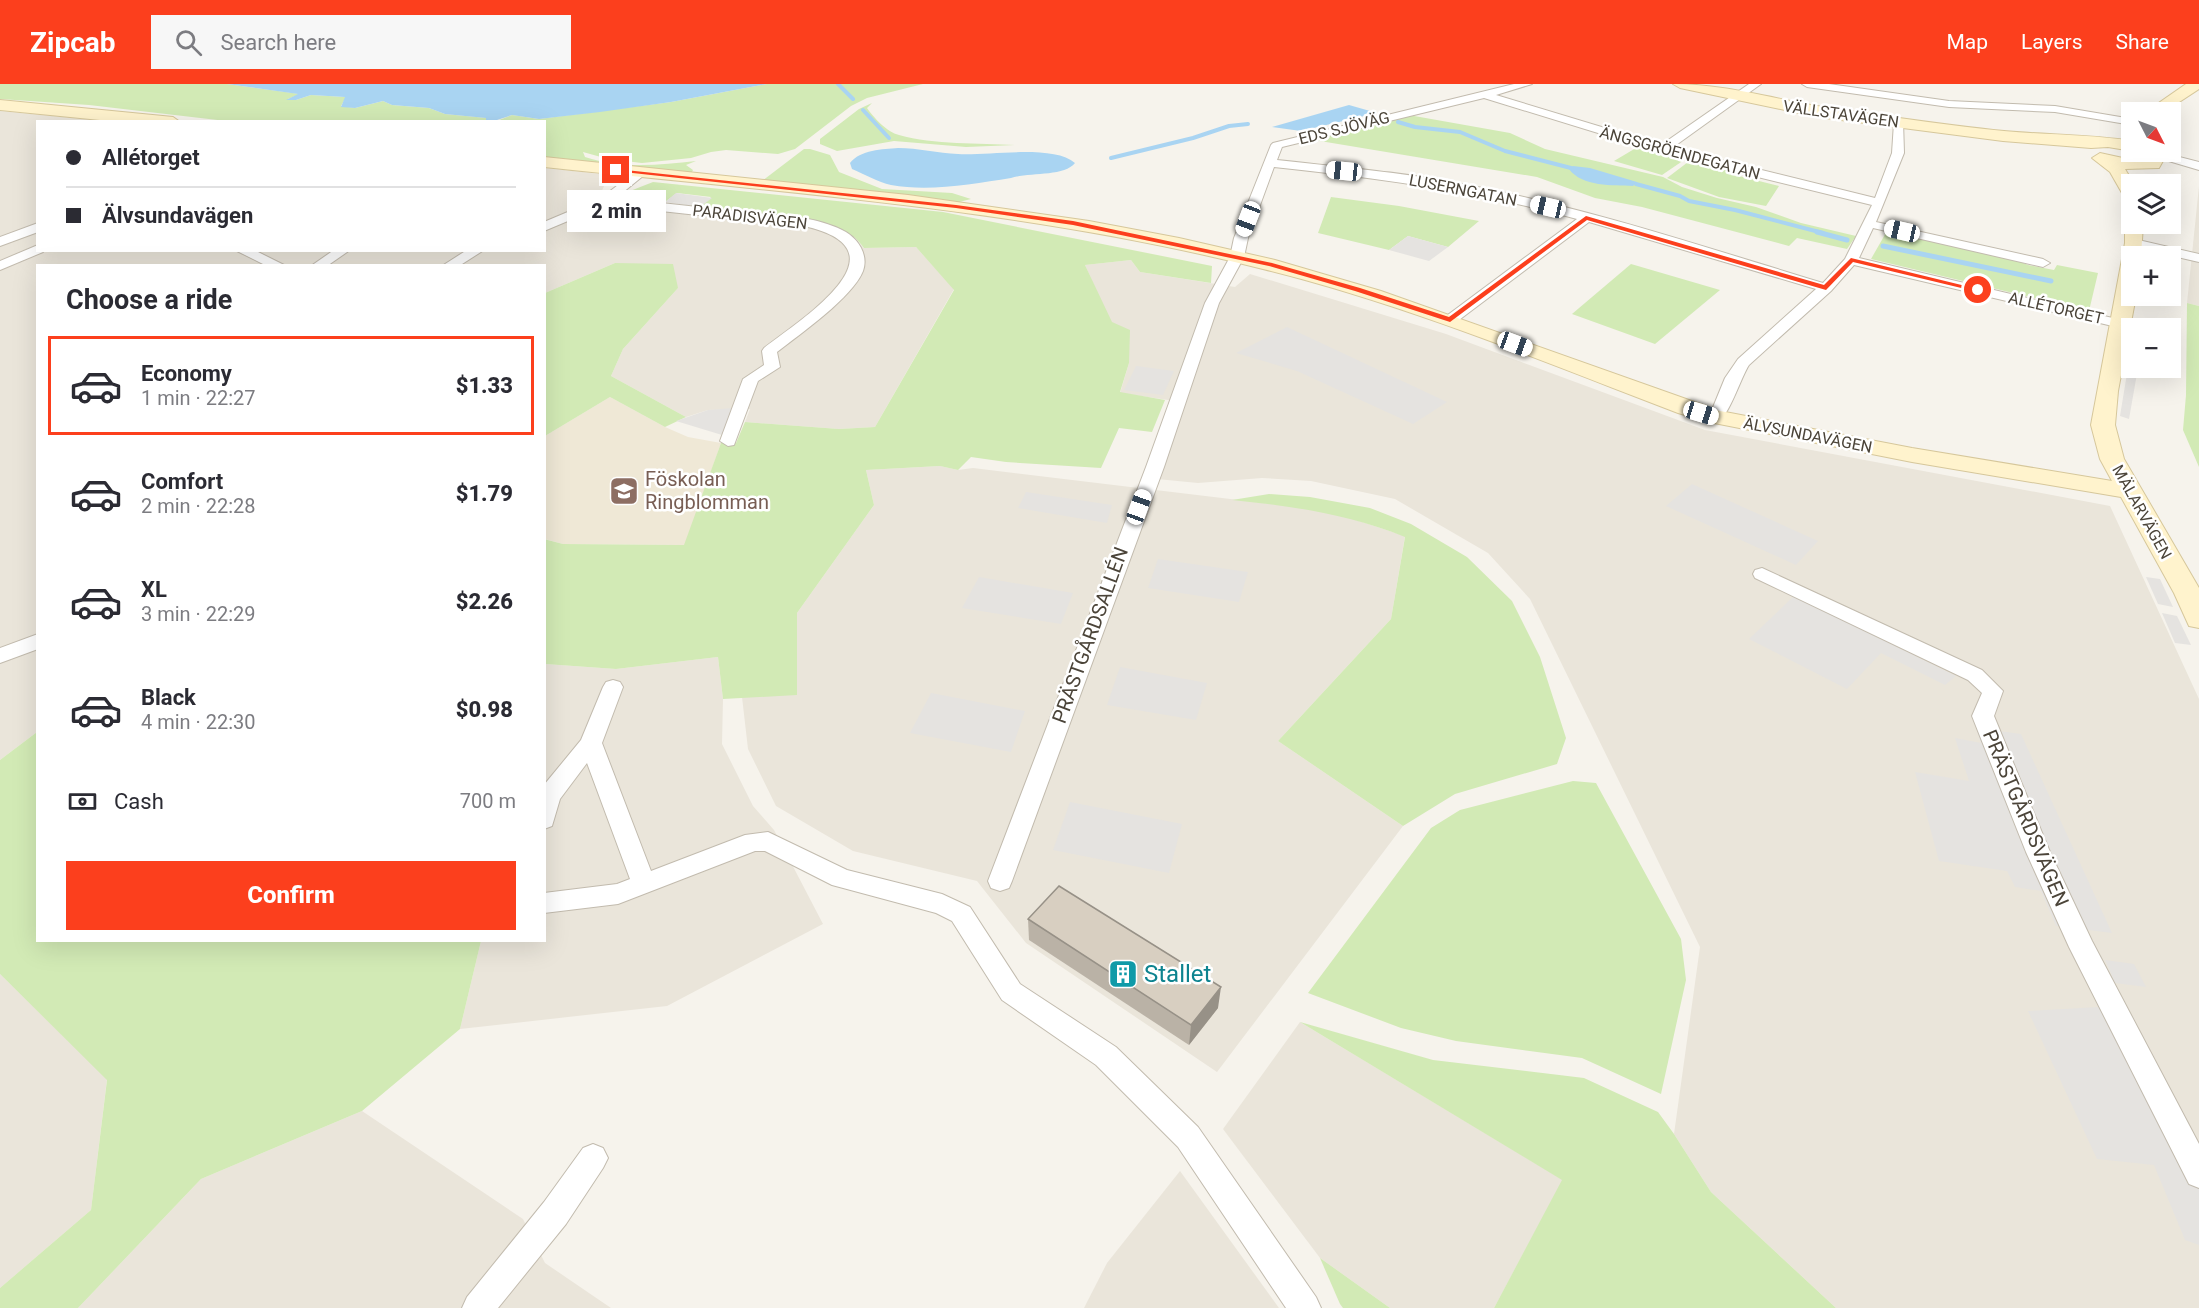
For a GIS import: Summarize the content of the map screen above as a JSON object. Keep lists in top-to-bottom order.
{
  "streets": {
    "street": [
      "VÄLLSTAVÄGEN",
      "EDS SJÖVÄG",
      "ÄNGSGRÖENDEGATAN",
      "LUSERNGATAN",
      "PARADISVÄGEN",
      "ALLÉTORGET",
      "ÄLVSUNDAVÄGEN",
      "MÄLARVÄGEN",
      "PRÄSTGÅRDSALLÉN",
      "PRÄSTGÅRDSVÄGEN"
    ]
  },
  "crossings": [
    ["EDS SJÖVÄG", "ÄNGSGRÖENDEGATAN"],
    ["EDS SJÖVÄG", "LUSERNGATAN"],
    ["EDS SJÖVÄG", "ÄLVSUNDAVÄGEN"],
    ["EDS SJÖVÄG", "PRÄSTGÅRDSALLÉN"],
    ["PARADISVÄGEN", "ÄLVSUNDAVÄGEN"],
    ["ALLÉTORGET", "MÄLARVÄGEN"],
    ["ÄLVSUNDAVÄGEN", "MÄLARVÄGEN"],
    ["ÄLVSUNDAVÄGEN", "PRÄSTGÅRDSALLÉN"]
  ],
  "places": {
    "school or university": ["Föskolan Ringblomman"],
    "building": ["Stallet"]
  },
  "north": "bottom right",
  "page": {
    "header": "Zipcab",
    "search": "Search here",
    "nav": ["Map", "Layers", "Share"],
    "map_buttons": ["+", "−"],
    "banner": ["Allétorget", "Älvsundavägen"],
    "bubble": "2 min",
    "heading": "Choose a ride",
    "list": [
      {
        "name": "Economy",
        "note": "1 min · 22:27",
        "value": "$1.33"
      },
      {
        "name": "Comfort",
        "note": "2 min · 22:28",
        "value": "$1.79"
      },
      {
        "name": "XL",
        "note": "3 min · 22:29",
        "value": "$2.26"
      },
      {
        "name": "Black",
        "note": "4 min · 22:30",
        "value": "$0.98"
      }
    ],
    "pay": ["Cash", "700 m"],
    "buttons": "Confirm"
  }
}
